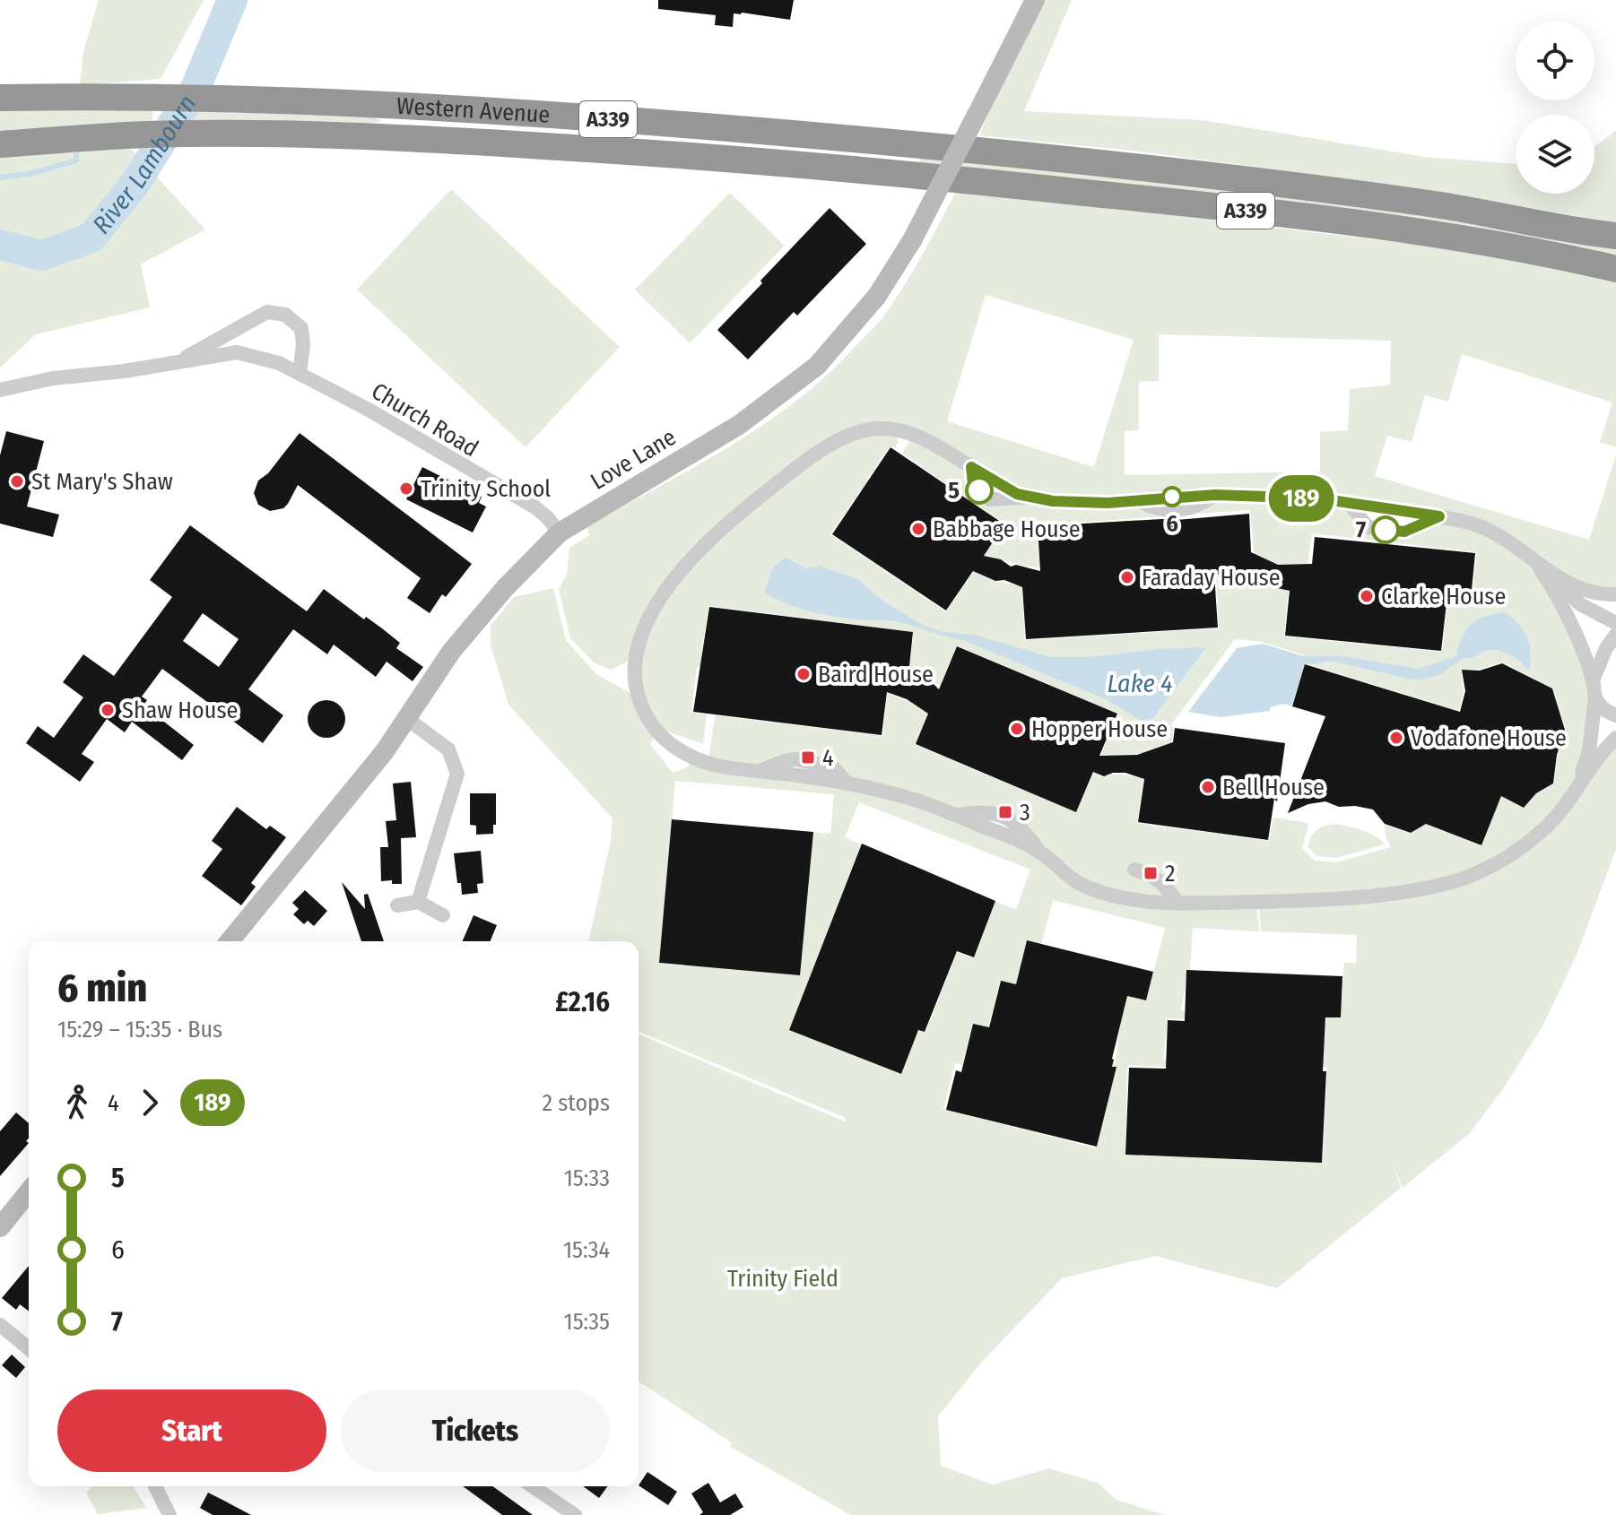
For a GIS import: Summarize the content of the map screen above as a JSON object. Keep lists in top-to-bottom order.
{
  "streets": {
    "highway": ["Western Avenue", "A339"],
    "street": ["Church Road", "Love Lane"]
  },
  "crossings": [
    ["Church Road", "Love Lane"]
  ],
  "water": ["River Lambourn", "Lake 4"],
  "parks": ["Trinity Field"],
  "places": {
    "other": [
      "St Mary's Shaw",
      "Trinity School",
      "5",
      "6",
      "Babbage House",
      "7",
      "Faraday House",
      "Clarke House",
      "Baird House",
      "Shaw House",
      "Hopper House",
      "Vodafone House",
      "Bell House"
    ],
    "transit": ["4", "3", "2"]
  },
  "lines": ["bus line 189"],
  "page": {
    "on_map": "189",
    "heading": ["6 min", "15:29 – 15:35 · Bus", "£2.16"],
    "legs": ["4", "189", "2 stops"],
    "list": [
      {
        "name": "5",
        "value": "15:33"
      },
      {
        "name": "6",
        "value": "15:34"
      },
      {
        "name": "7",
        "value": "15:35"
      }
    ],
    "buttons": ["Start", "Tickets"]
  }
}
